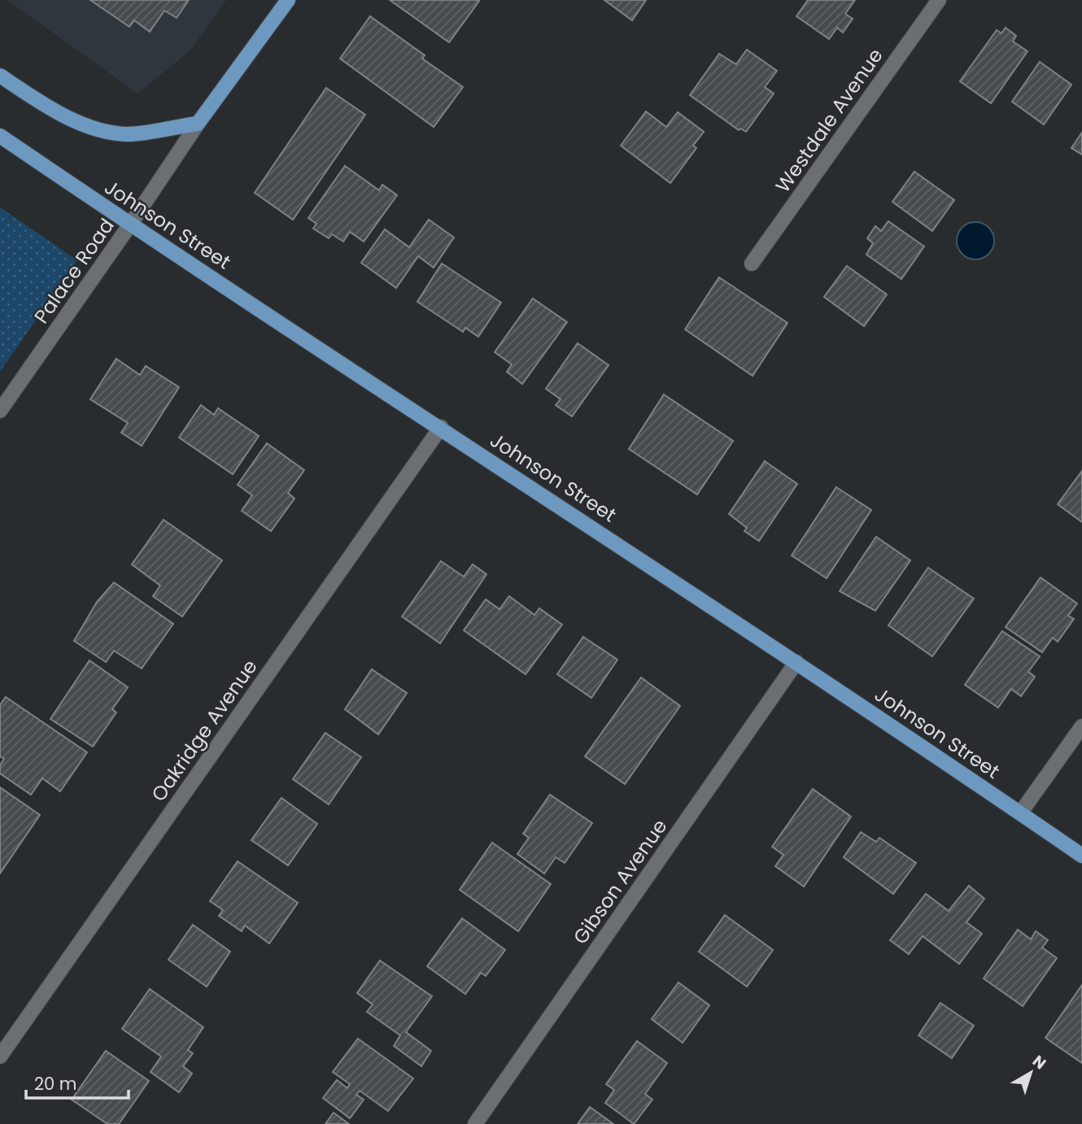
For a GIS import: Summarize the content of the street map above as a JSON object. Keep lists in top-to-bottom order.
{
  "streets": {
    "main road": ["Johnson Street"],
    "street": [
      "Westdale Avenue",
      "Palace Road",
      "Oakridge Avenue",
      "Gibson Avenue"
    ]
  },
  "crossings": [
    ["Johnson Street", "Palace Road"],
    ["Johnson Street", "Oakridge Avenue"],
    ["Johnson Street", "Gibson Avenue"]
  ],
  "scale_bar": "20 m",
  "north": "top right"
}
